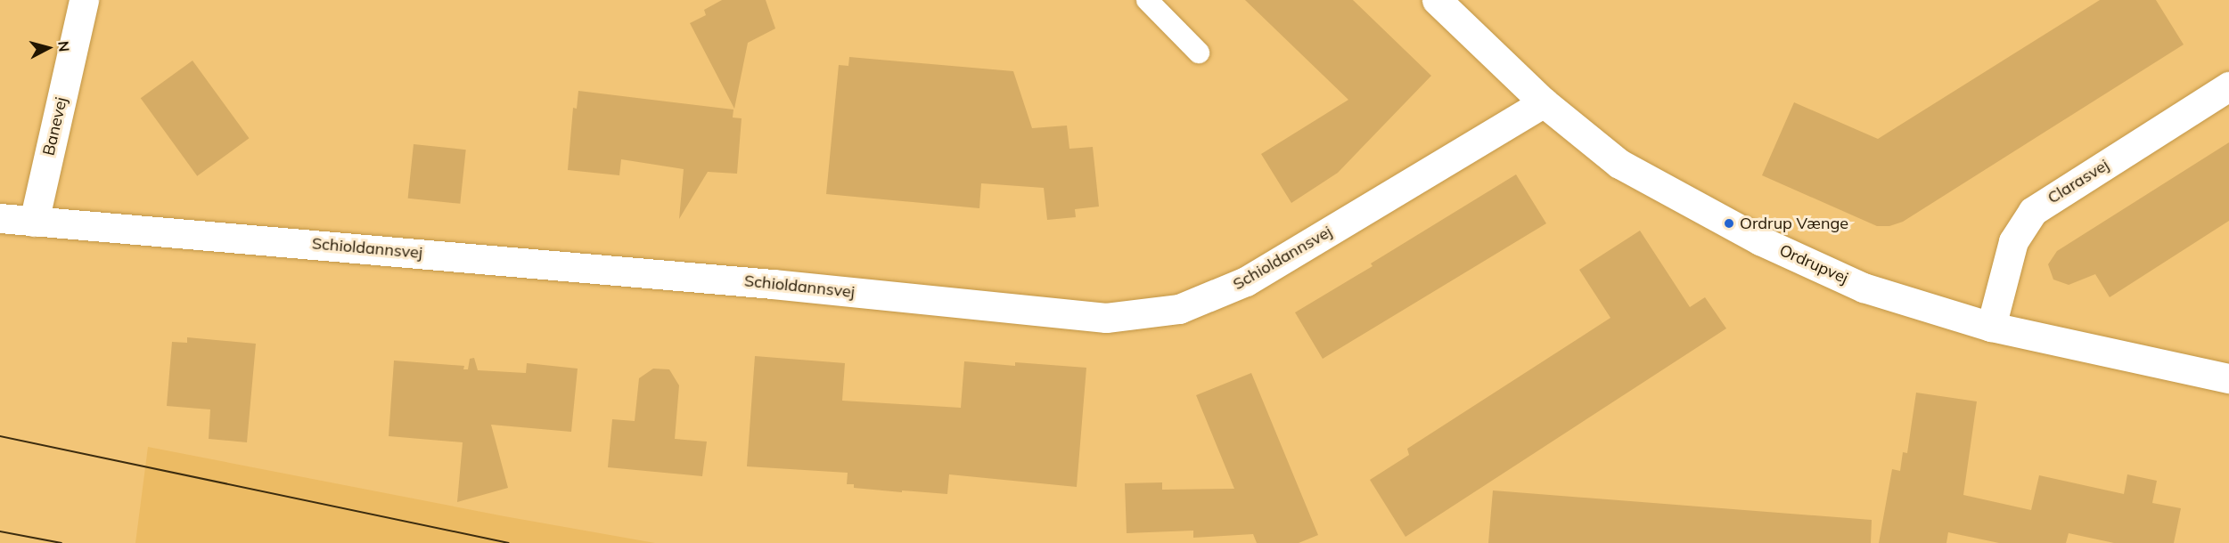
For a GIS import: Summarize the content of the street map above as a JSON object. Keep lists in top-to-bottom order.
{
  "streets": {
    "street": [
      "Banevej",
      "Clarasvej",
      "Schioldannsvej",
      "Ordrupvej"
    ]
  },
  "crossings": [
    ["Banevej", "Schioldannsvej"],
    ["Clarasvej", "Ordrupvej"],
    ["Schioldannsvej", "Ordrupvej"]
  ],
  "places": ["Ordrup Vænge"],
  "north": "right"
}
